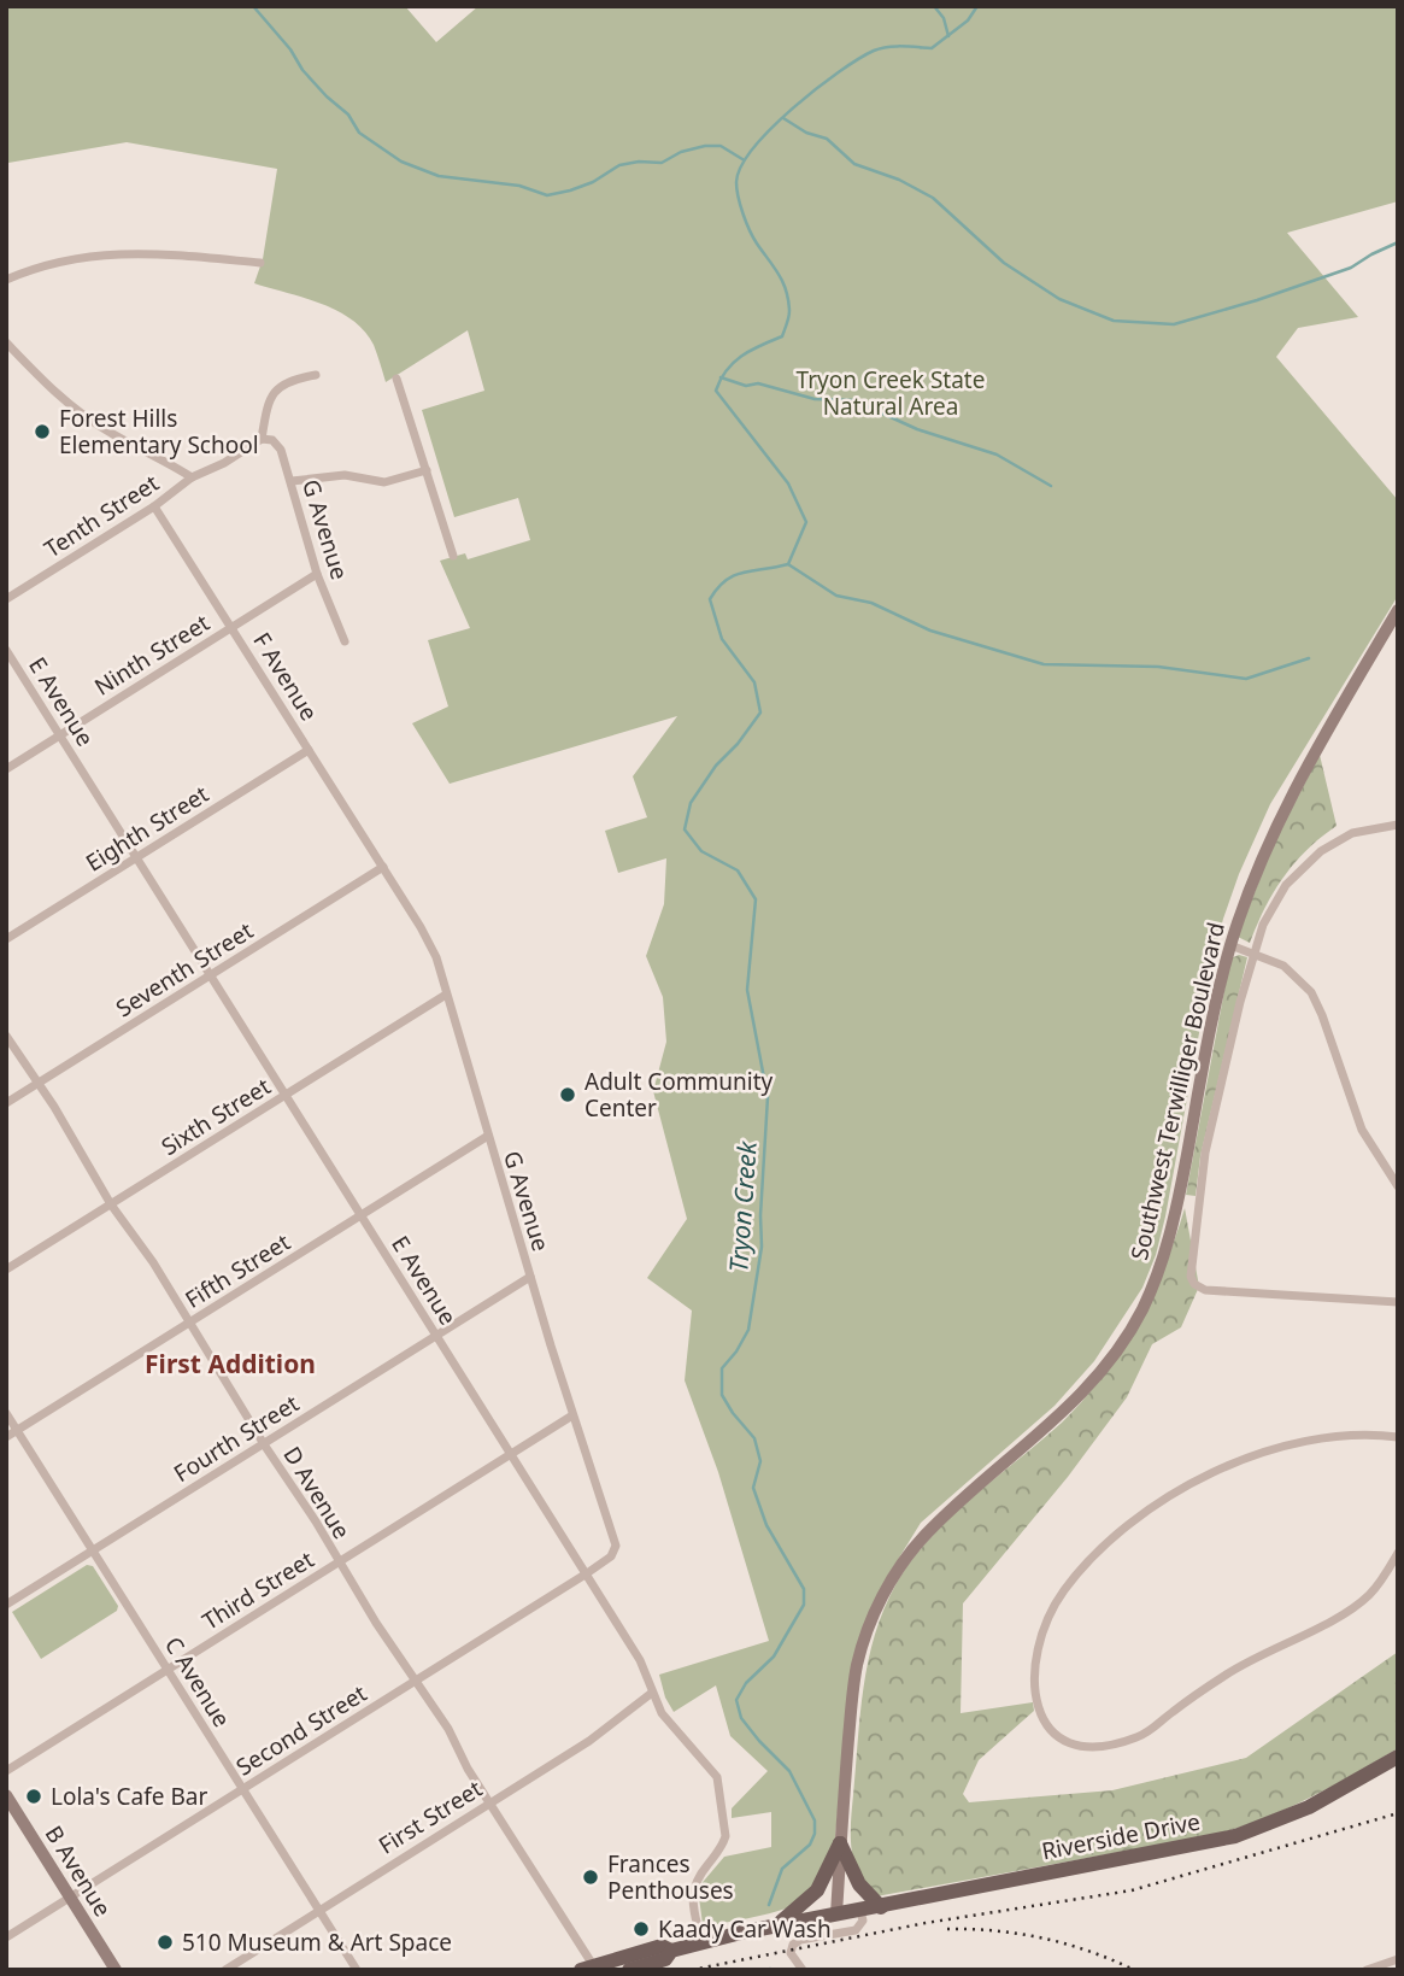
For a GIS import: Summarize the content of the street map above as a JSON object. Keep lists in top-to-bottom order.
{
  "streets": {
    "main road": ["Southwest Terwilliger Boulevard", "Riverside Drive", "B Avenue"],
    "street": [
      "Tenth Street",
      "G Avenue",
      "Ninth Street",
      "F Avenue",
      "E Avenue",
      "Eighth Street",
      "Seventh Street",
      "Sixth Street",
      "Fifth Street",
      "Fourth Street",
      "D Avenue",
      "Third Street",
      "C Avenue",
      "Second Street",
      "First Street"
    ]
  },
  "crossings": [
    ["Tenth Street", "G Avenue"],
    ["Tenth Street", "F Avenue"],
    ["G Avenue", "Ninth Street"],
    ["G Avenue", "F Avenue"],
    ["G Avenue", "Seventh Street"],
    ["G Avenue", "Sixth Street"],
    ["G Avenue", "Fifth Street"],
    ["G Avenue", "Fourth Street"],
    ["G Avenue", "Third Street"],
    ["G Avenue", "Second Street"],
    ["Ninth Street", "F Avenue"],
    ["Ninth Street", "E Avenue"],
    ["F Avenue", "Eighth Street"],
    ["F Avenue", "Seventh Street"],
    ["E Avenue", "Eighth Street"],
    ["E Avenue", "Seventh Street"],
    ["E Avenue", "Sixth Street"],
    ["E Avenue", "Fifth Street"],
    ["E Avenue", "Fourth Street"],
    ["E Avenue", "Third Street"],
    ["E Avenue", "Second Street"],
    ["E Avenue", "First Street"],
    ["E Avenue", "Riverside Drive"],
    ["Seventh Street", "D Avenue"],
    ["Southwest Terwilliger Boulevard", "Riverside Drive"],
    ["Sixth Street", "D Avenue"],
    ["Fifth Street", "D Avenue"],
    ["Fifth Street", "C Avenue"],
    ["Fourth Street", "D Avenue"],
    ["Fourth Street", "C Avenue"],
    ["D Avenue", "Third Street"],
    ["D Avenue", "Second Street"],
    ["D Avenue", "First Street"],
    ["Third Street", "C Avenue"],
    ["C Avenue", "Second Street"],
    ["C Avenue", "First Street"],
    ["Second Street", "B Avenue"]
  ],
  "districts": ["First Addition"],
  "water": ["Tryon Creek"],
  "parks": ["Tryon Creek State Natural Area"],
  "places": [
    "Forest Hills Elementary School",
    "Adult Community Center",
    "Lola's Cafe Bar",
    "Frances Penthouses",
    "Kaady Car Wash",
    "510 Museum & Art Space"
  ]
}
